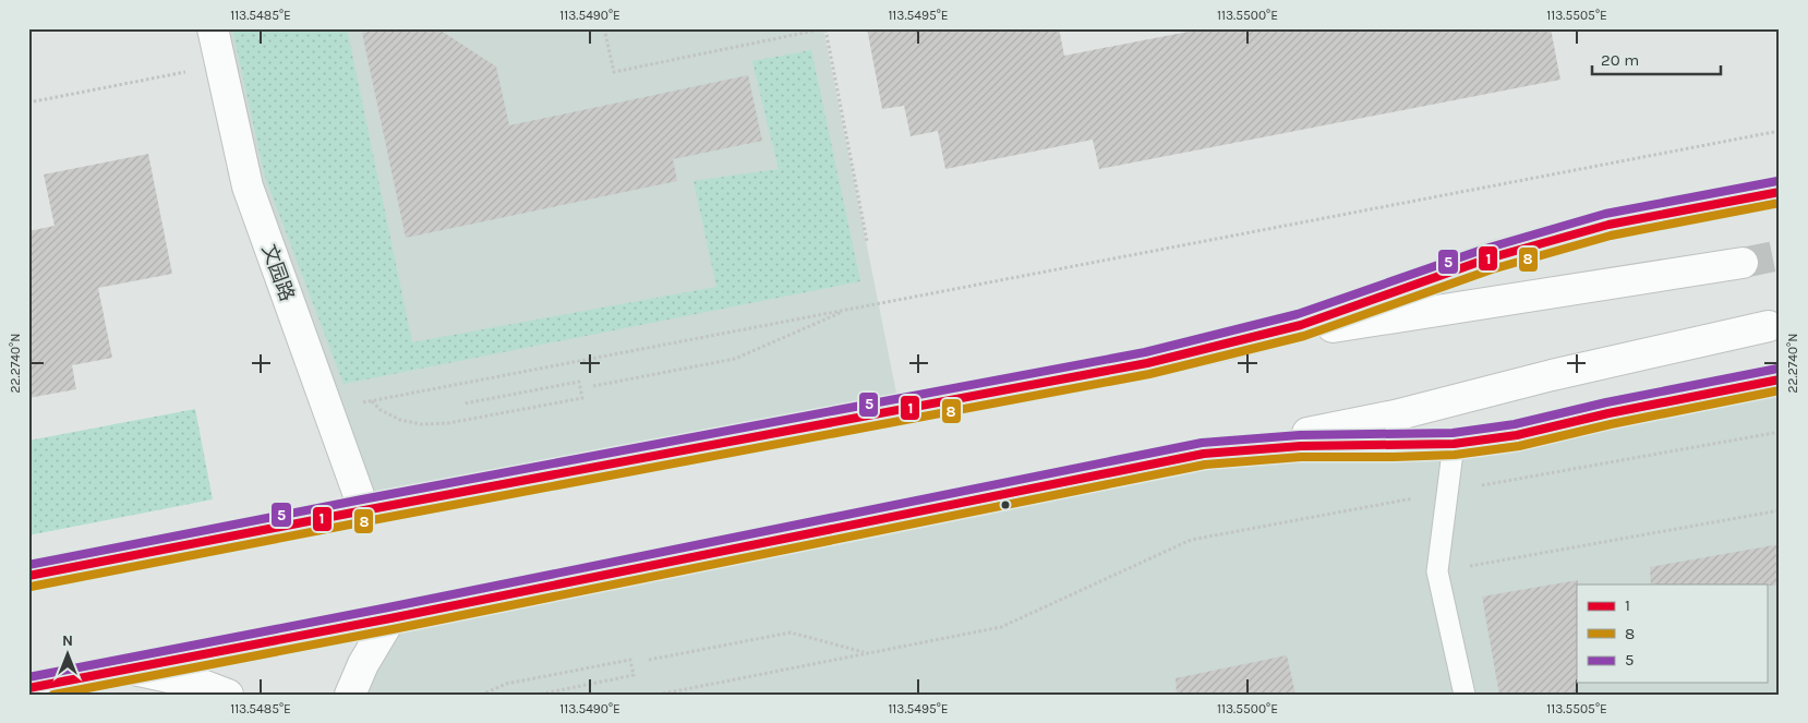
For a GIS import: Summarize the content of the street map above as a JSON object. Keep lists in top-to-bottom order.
{
  "streets": {
    "main road": ["文园路"]
  },
  "lines": ["transit line 5", "transit line 1", "transit line 8"],
  "legend": ["1", "8", "5"],
  "scale_bar": "20 m",
  "north": "top",
  "coordinates": [
    "113.5485°E",
    "113.5490°E",
    "113.5495°E",
    "113.5500°E",
    "113.5505°E",
    "22.2740°N"
  ]
}
